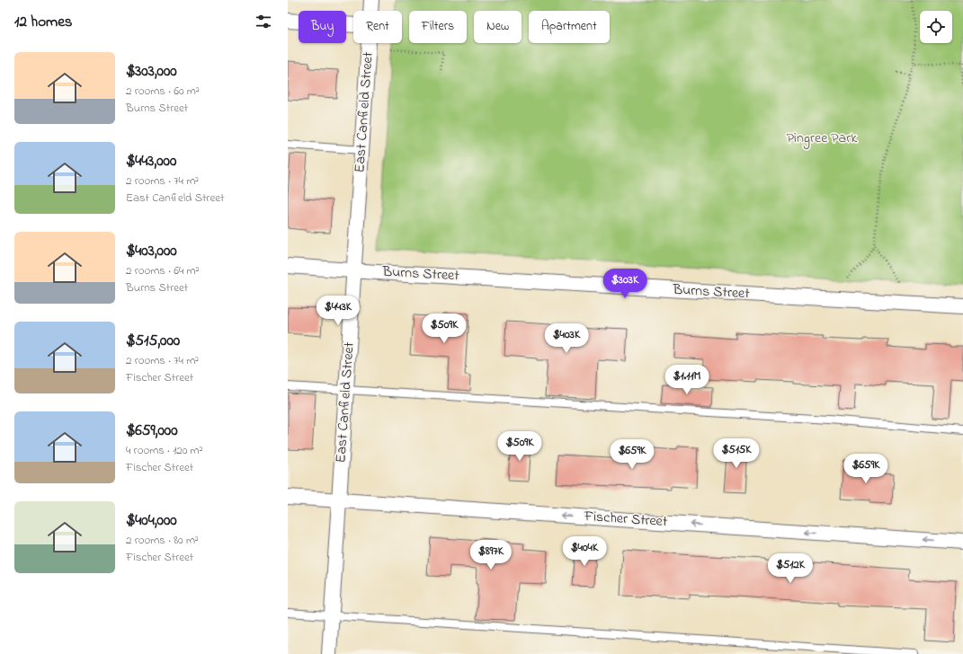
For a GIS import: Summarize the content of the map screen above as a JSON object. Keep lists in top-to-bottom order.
{
  "streets": {
    "street": ["East Canfield Street", "Burns Street", "Fischer Street"]
  },
  "crossings": [
    ["East Canfield Street", "Burns Street"],
    ["East Canfield Street", "Fischer Street"]
  ],
  "one_way": ["Fischer Street"],
  "parks": ["Pingree Park"],
  "page": {
    "heading": "12 homes",
    "chip": [
      "Buy",
      "Rent",
      "Filters",
      "New",
      "Apartment"
    ],
    "list": [
      {
        "name": "$303,000",
        "note": "2 rooms · 60 m² · Burns Street"
      },
      {
        "name": "$443,000",
        "note": "2 rooms · 74 m² · East Canfield Street"
      },
      {
        "name": "$403,000",
        "note": "2 rooms · 64 m² · Burns Street"
      },
      {
        "name": "$515,000",
        "note": "2 rooms · 74 m² · Fischer Street"
      },
      {
        "name": "$659,000",
        "note": "4 rooms · 120 m² · Fischer Street"
      },
      {
        "name": "$404,000",
        "note": "2 rooms · 80 m² · Fischer Street"
      }
    ],
    "price": [
      "$303K",
      "$443K",
      "$509K",
      "$403K",
      "$1.11M",
      "$509K",
      "$515K",
      "$659K",
      "$659K",
      "$404K",
      "$897K",
      "$512K"
    ]
  }
}
